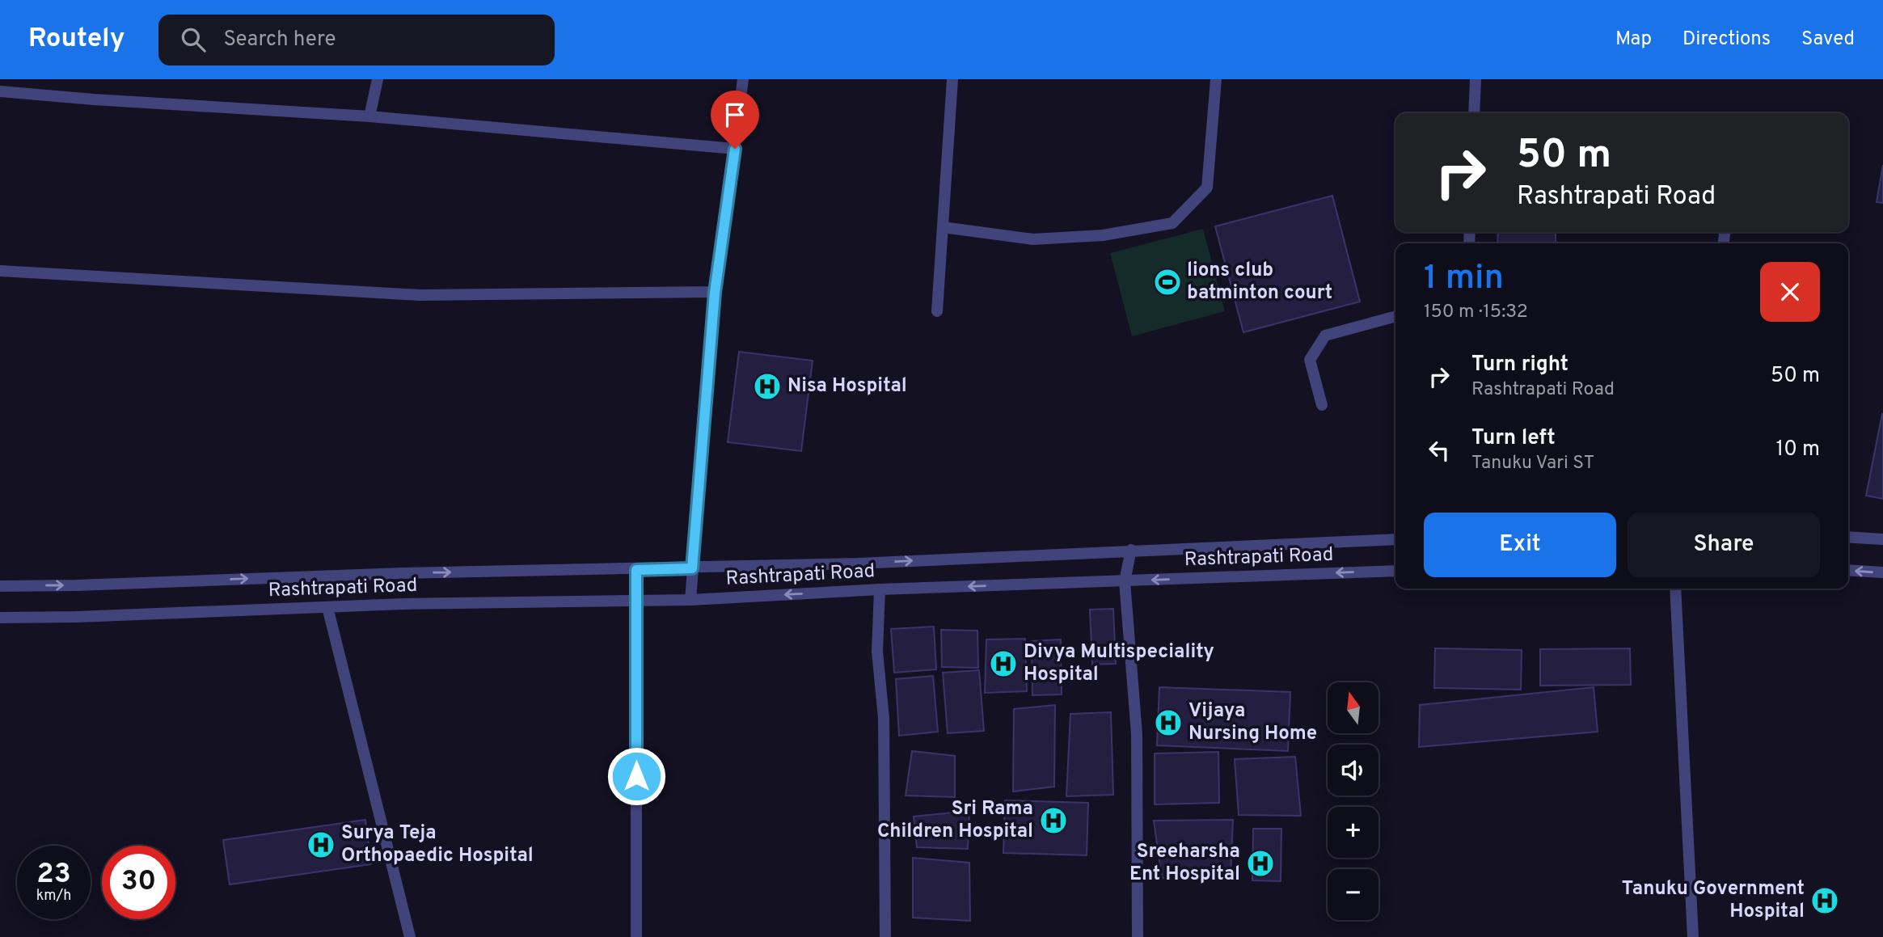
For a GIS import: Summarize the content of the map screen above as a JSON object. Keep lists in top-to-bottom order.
{
  "streets": {
    "street": ["Rashtrapati Road"]
  },
  "places": {
    "sports": ["lions club batminton court"],
    "hospital": [
      "Nisa Hospital",
      "Divya Multispeciality Hospital",
      "Vijaya Nursing Home",
      "Sri Rama Children Hospital",
      "Surya Teja Orthopaedic Hospital",
      "Sreeharsha Ent Hospital",
      "Tanuku Government Hospital"
    ]
  },
  "north": "top",
  "page": {
    "header": "Routely",
    "search": "Search here",
    "nav": ["Map", "Directions", "Saved"],
    "turn": ["50 m", "Rashtrapati Road"],
    "heading": ["1 min", "150 m · 15:32"],
    "list": [
      {
        "name": "Turn right",
        "note": "Rashtrapati Road",
        "value": "50 m"
      },
      {
        "name": "Turn left",
        "note": "Tanuku Vari ST",
        "value": "10 m"
      }
    ],
    "buttons": ["Exit", "Share"],
    "map_buttons": ["+", "−"],
    "speed": "23 km/h",
    "limit": "30"
  }
}
